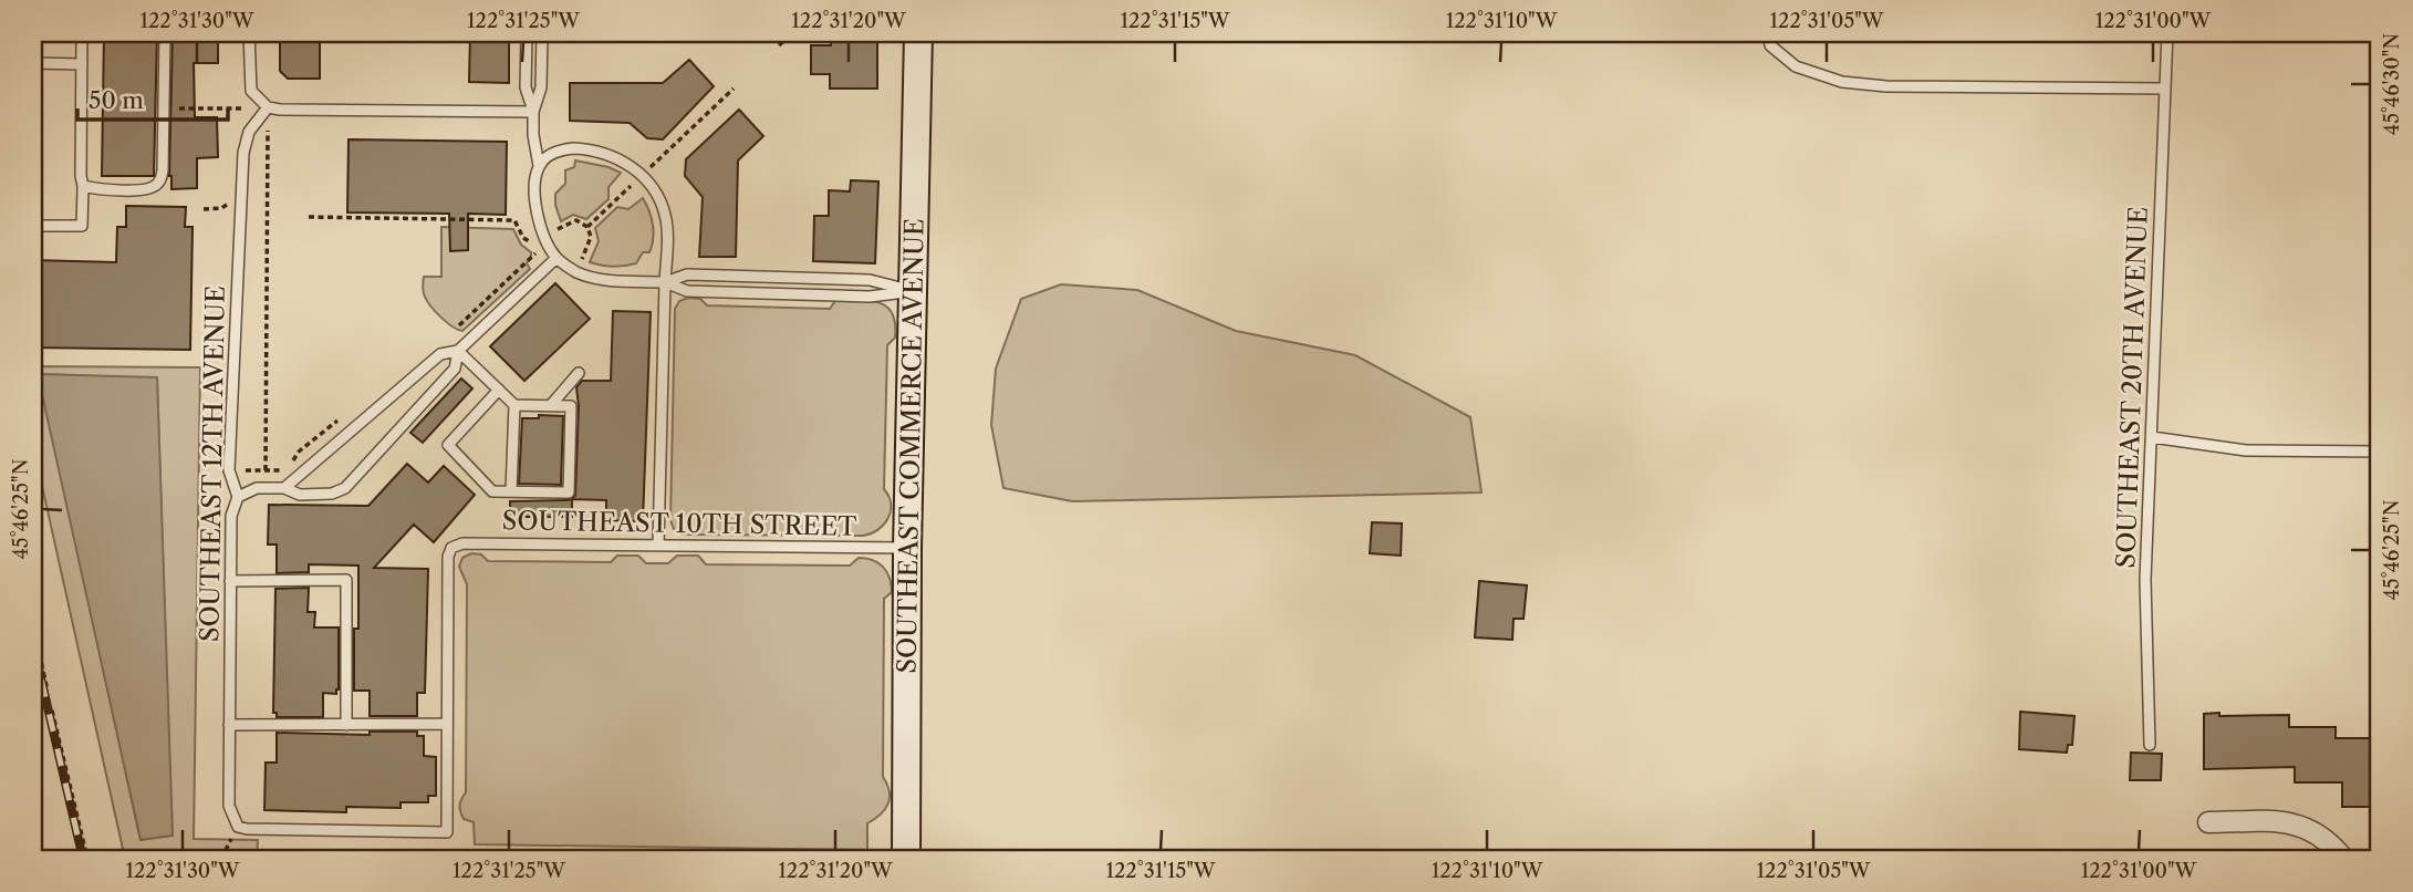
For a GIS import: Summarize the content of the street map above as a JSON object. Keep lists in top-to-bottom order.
{
  "streets": {
    "street": ["SOUTHEAST COMMERCE AVENUE"],
    "lane": ["SOUTHEAST 20TH AVENUE", "SOUTHEAST 12TH AVENUE", "SOUTHEAST 10TH STREET"]
  },
  "crossings": [
    ["SOUTHEAST COMMERCE AVENUE", "SOUTHEAST 10TH STREET"]
  ],
  "scale_bar": "50 m",
  "coordinates": [
    "122°31'30\"W",
    "122°31'25\"W",
    "122°31'20\"W",
    "122°31'15\"W",
    "122°31'10\"W",
    "122°31'05\"W",
    "122°31'00\"W",
    "45°46'30\"N",
    "45°46'25\"N"
  ]
}
